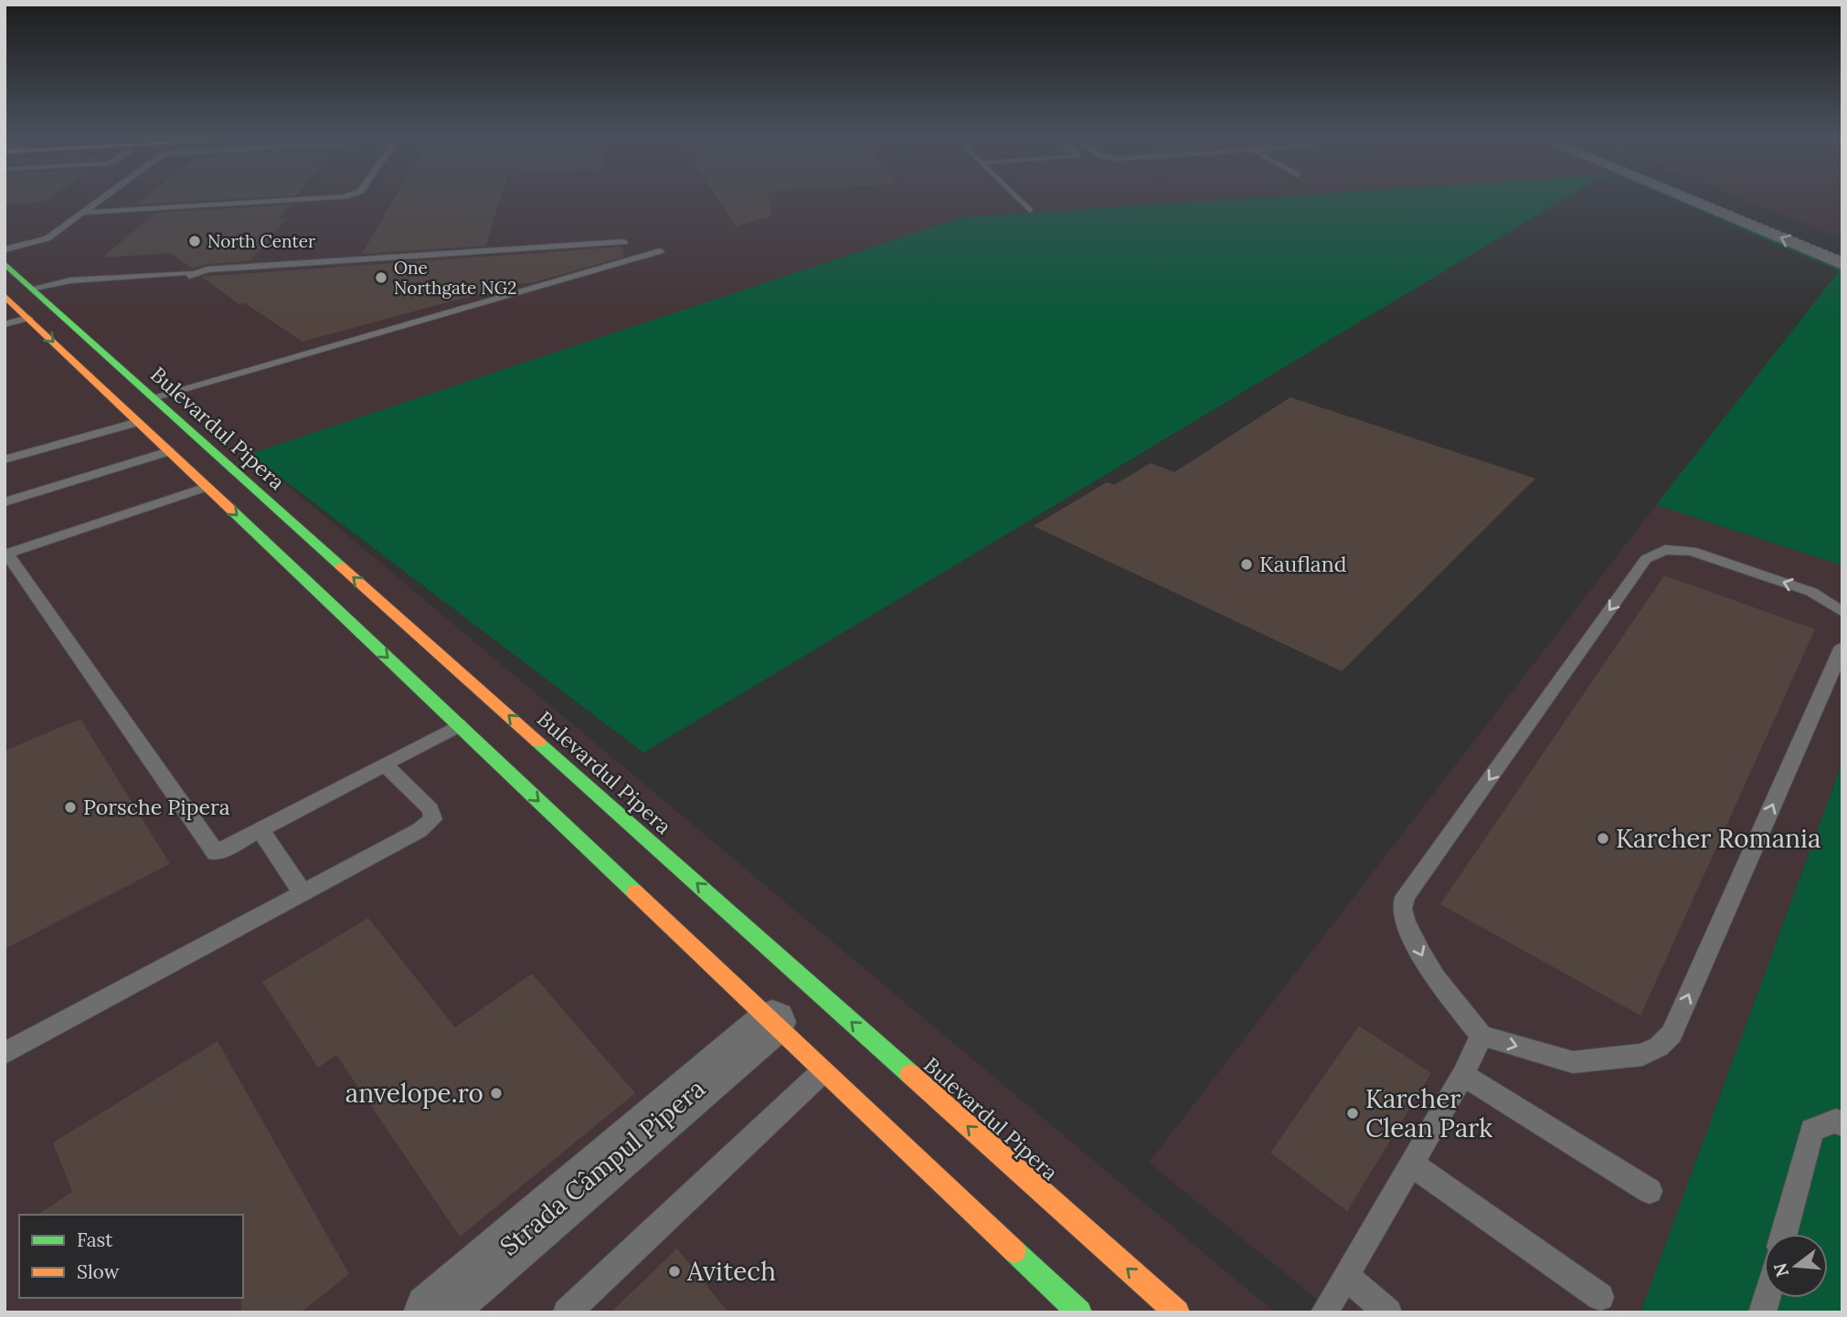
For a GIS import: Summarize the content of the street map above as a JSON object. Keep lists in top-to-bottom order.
{
  "streets": {
    "main road": ["Bulevardul Pipera"],
    "street": ["Strada Câmpul Pipera"]
  },
  "places": [
    "North Center",
    "One Northgate NG2",
    "Kaufland",
    "Porsche Pipera",
    "Karcher Romania",
    "anvelope.ro",
    "Karcher Clean Park",
    "Avitech"
  ],
  "legend": ["Fast", "Slow"],
  "north": "left"
}
